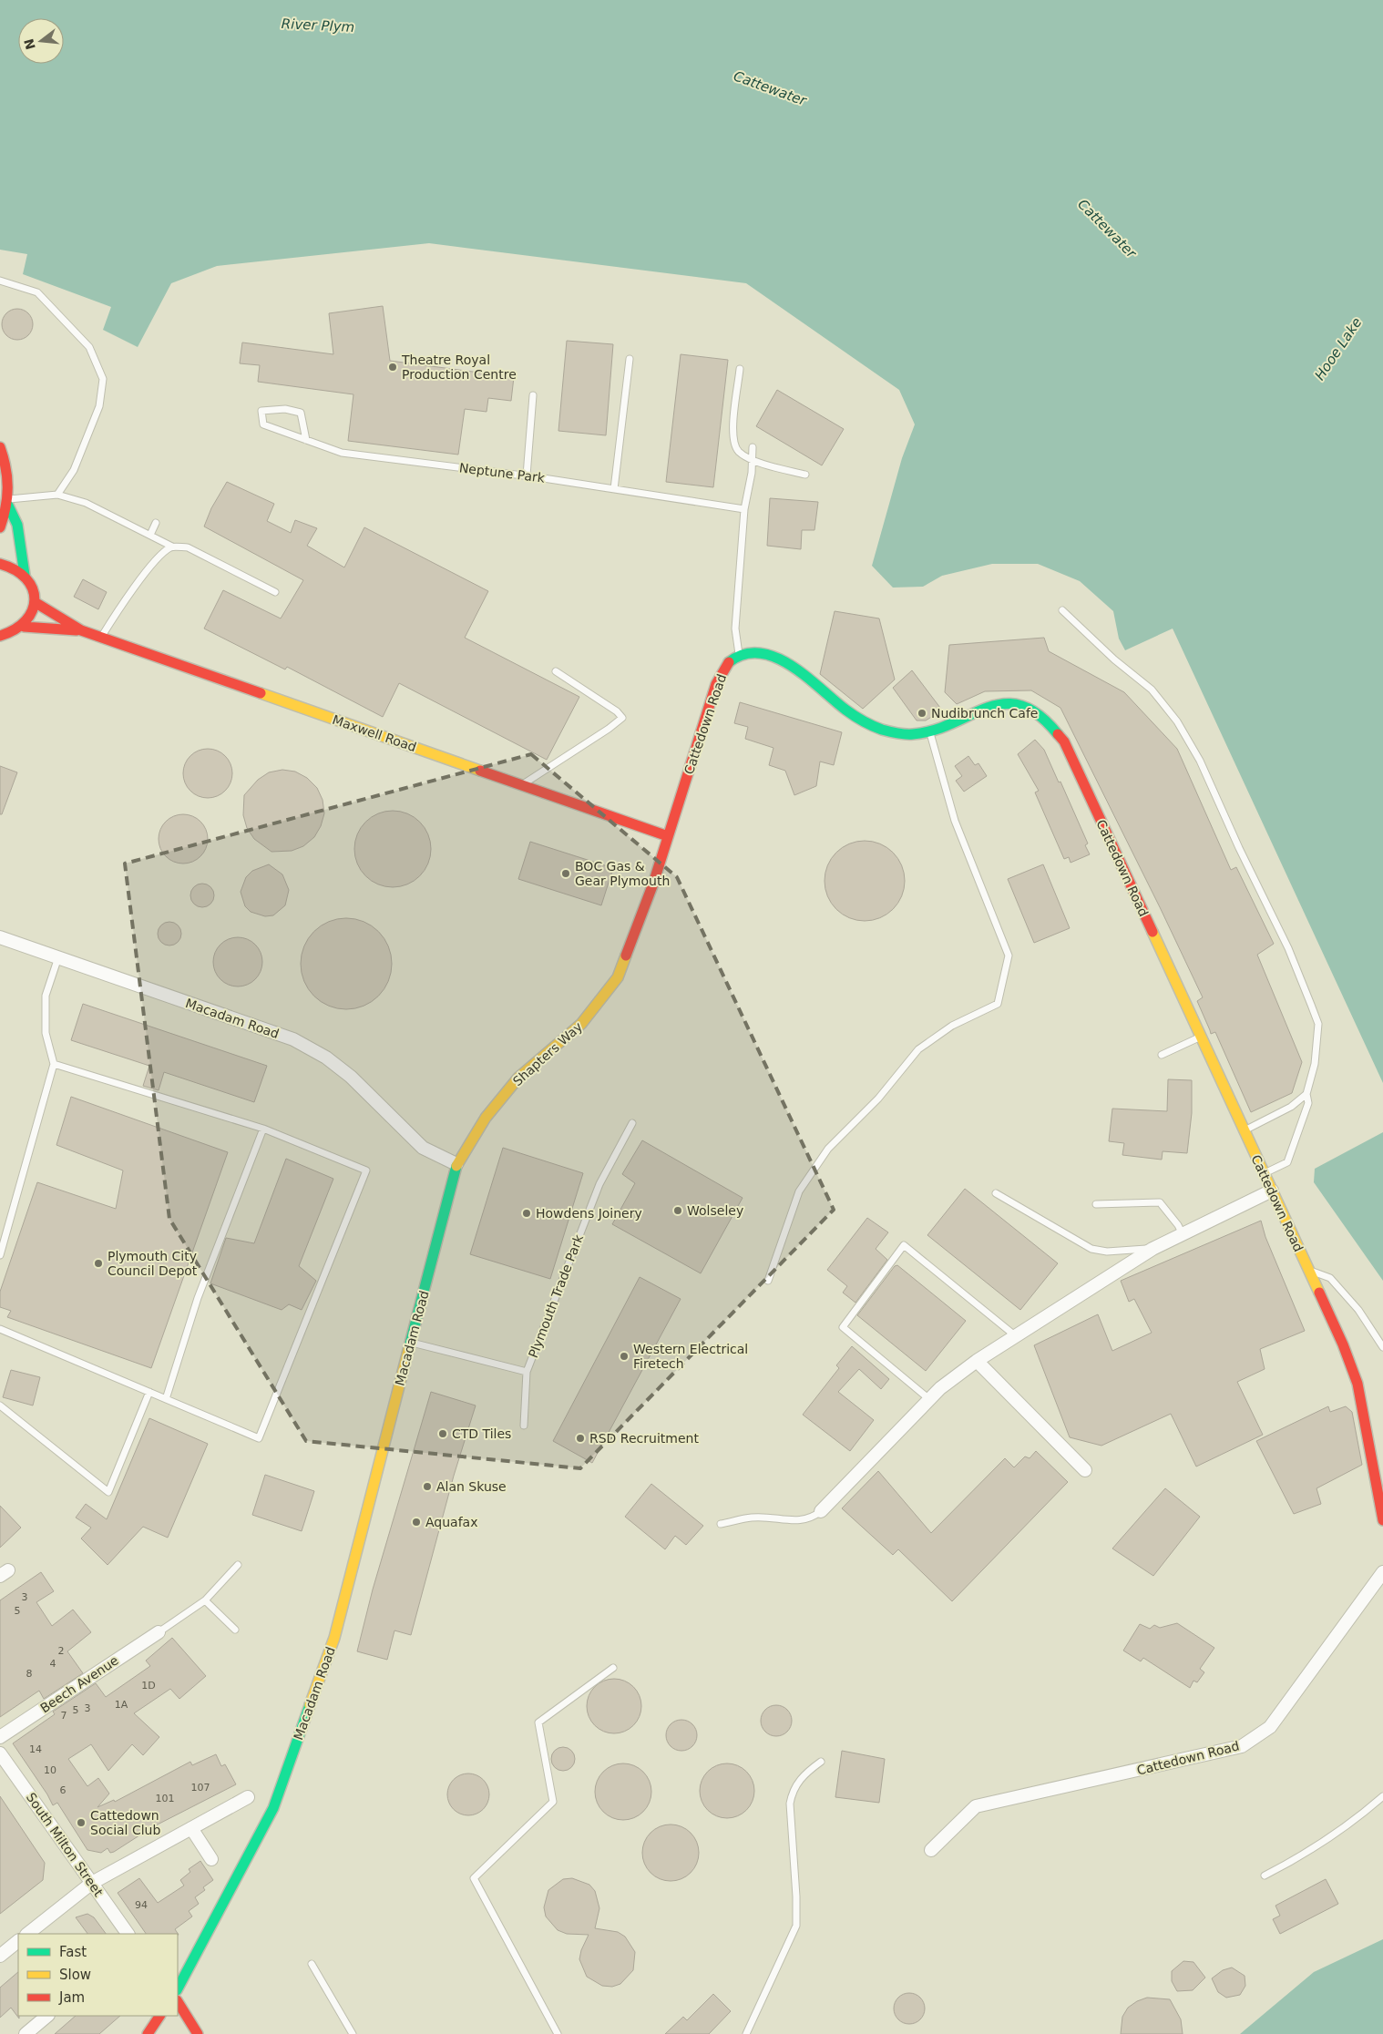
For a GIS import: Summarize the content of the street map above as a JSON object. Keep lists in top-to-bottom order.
{
  "streets": {
    "street": [
      "Cattedown Road",
      "Maxwell Road",
      "Macadam Road",
      "Shapters Way",
      "Beech Avenue",
      "South Milton Street"
    ],
    "lane": ["Neptune Park", "Plymouth Trade Park"]
  },
  "crossings": [
    ["Cattedown Road", "Maxwell Road"],
    ["Cattedown Road", "Shapters Way"],
    ["Maxwell Road", "Shapters Way"],
    ["Macadam Road", "Shapters Way"],
    ["Macadam Road", "Plymouth Trade Park"]
  ],
  "water": ["River Plym", "Cattewater", "Hooe Lake"],
  "places": [
    "Theatre Royal Production Centre",
    "Nudibrunch Cafe",
    "BOC Gas & Gear Plymouth",
    "Wolseley",
    "Howdens Joinery",
    "Plymouth City Council Depot",
    "Western Electrical Firetech",
    "CTD Tiles",
    "RSD Recruitment",
    "Alan Skuse",
    "Aquafax",
    "Cattedown Social Club"
  ],
  "house_numbers": [
    "3",
    "5",
    "2",
    "4",
    "8",
    "1D",
    "1A",
    "3",
    "5",
    "7",
    "14",
    "10",
    "107",
    "6",
    "101",
    "94"
  ],
  "legend": ["Fast", "Slow", "Jam"],
  "north": "left"
}
